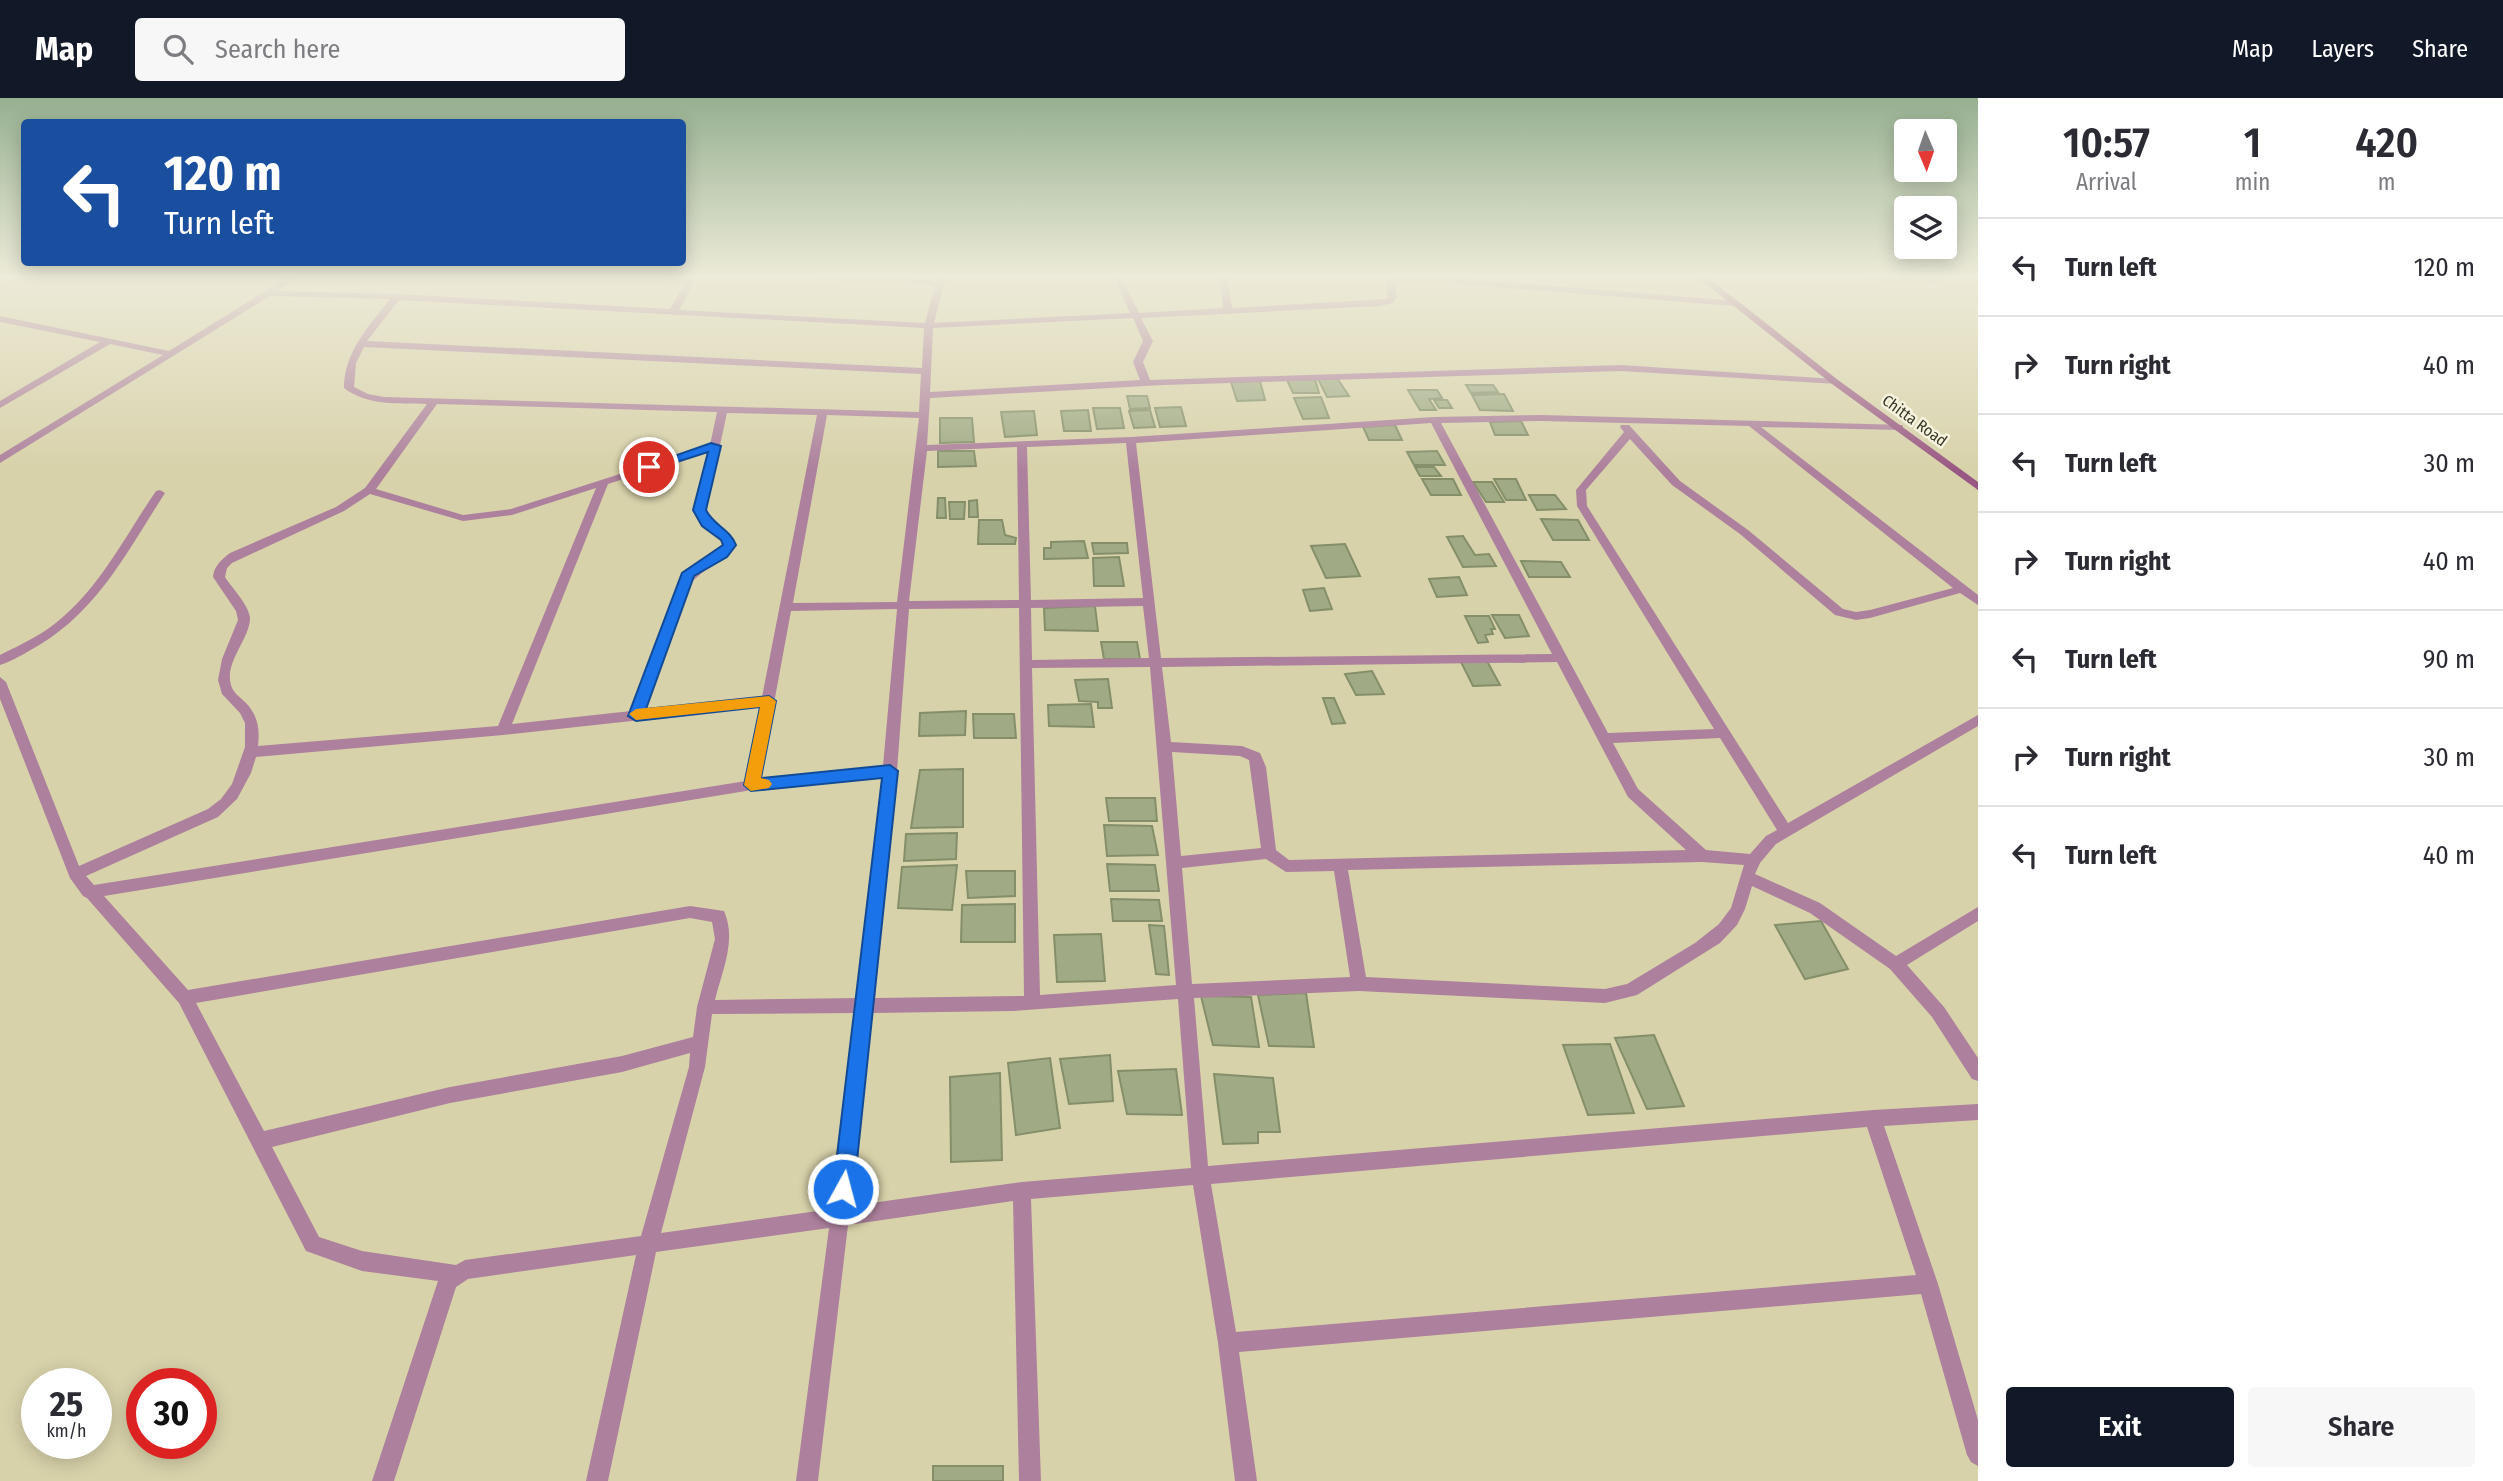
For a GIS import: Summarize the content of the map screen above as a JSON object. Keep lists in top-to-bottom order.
{
  "streets": {
    "street": ["Chitta Road"]
  },
  "north": "bottom",
  "page": {
    "header": "Map",
    "search": "Search here",
    "nav": ["Map", "Layers", "Share"],
    "eta": [
      "10:57",
      "Arrival",
      "1",
      "min",
      "420",
      "m"
    ],
    "turn": ["120 m", "Turn left"],
    "list": [
      {
        "name": "Turn left",
        "value": "120 m"
      },
      {
        "name": "Turn right",
        "value": "40 m"
      },
      {
        "name": "Turn left",
        "value": "30 m"
      },
      {
        "name": "Turn right",
        "value": "40 m"
      },
      {
        "name": "Turn left",
        "value": "90 m"
      },
      {
        "name": "Turn right",
        "value": "30 m"
      },
      {
        "name": "Turn left",
        "value": "40 m"
      }
    ],
    "speed": "25 km/h",
    "limit": "30",
    "buttons": ["Exit", "Share"]
  }
}
